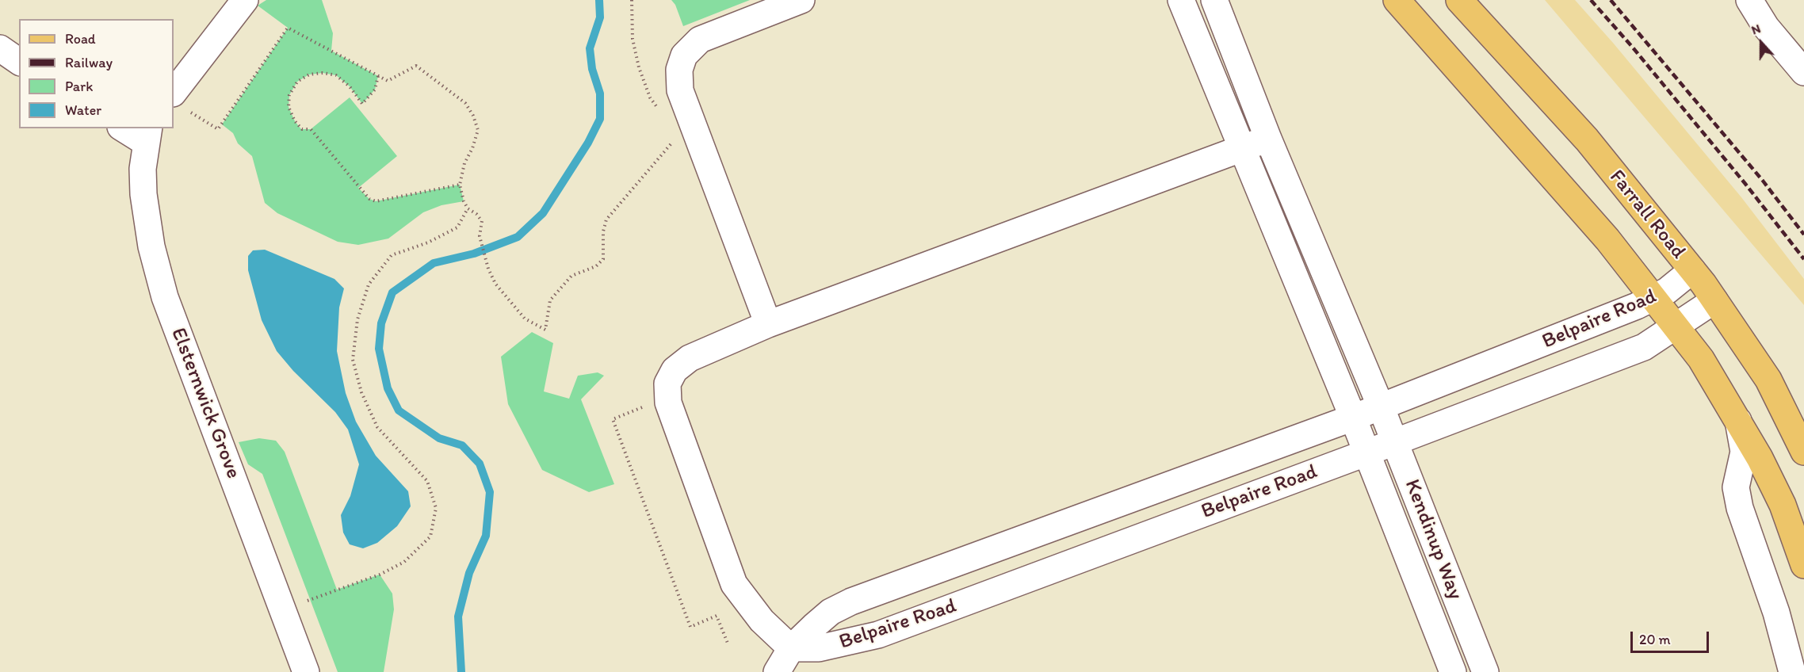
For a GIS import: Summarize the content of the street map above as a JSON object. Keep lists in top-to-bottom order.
{
  "streets": {
    "main road": ["Farrall Road"],
    "street": ["Belpaire Road", "Elsternwick Grove", "Kendinup Way"]
  },
  "crossings": [
    ["Farrall Road", "Belpaire Road"],
    ["Belpaire Road", "Kendinup Way"]
  ],
  "legend": [
    "Road",
    "Railway",
    "Park",
    "Water"
  ],
  "scale_bar": "20 m",
  "north": "top"
}
